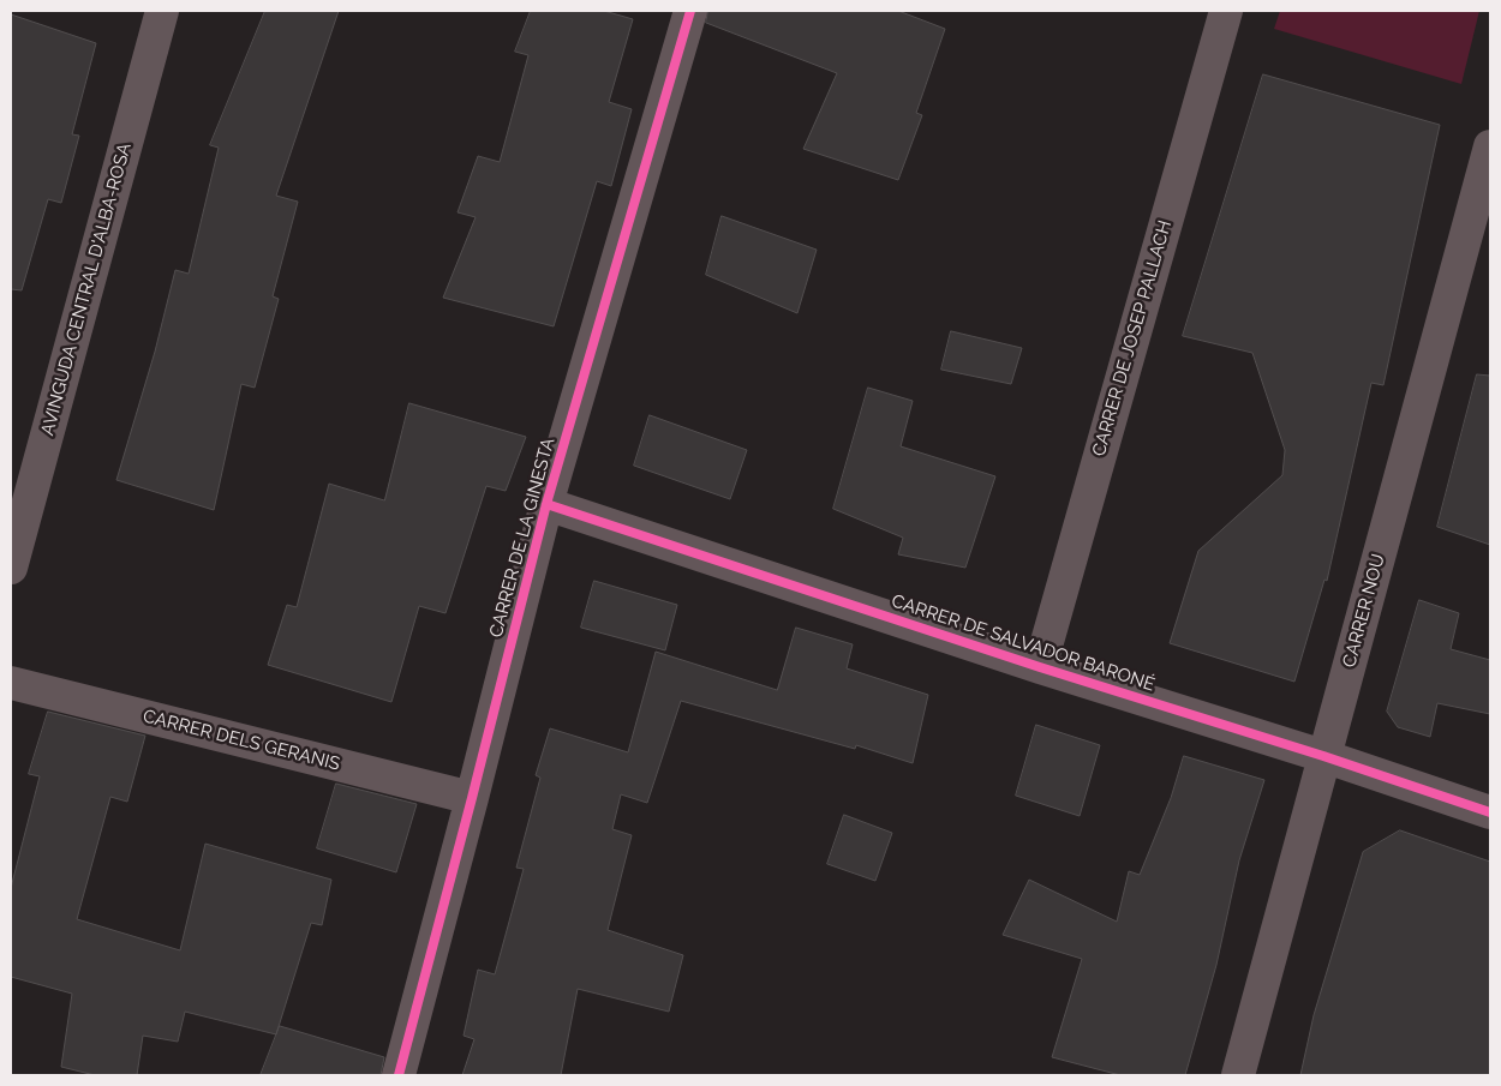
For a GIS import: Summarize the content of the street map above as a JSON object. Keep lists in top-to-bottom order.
{
  "streets": {
    "street": [
      "AVINGUDA CENTRAL D'ALBA-ROSA",
      "CARRER DE JOSEP PALLACH",
      "CARRER DE LA GINESTA",
      "CARRER NOU",
      "CARRER DE SALVADOR BARONÉ",
      "CARRER DELS GERANIS"
    ]
  },
  "crossings": [
    ["CARRER DE JOSEP PALLACH", "CARRER DE SALVADOR BARONÉ"],
    ["CARRER DE LA GINESTA", "CARRER DE SALVADOR BARONÉ"],
    ["CARRER DE LA GINESTA", "CARRER DELS GERANIS"],
    ["CARRER NOU", "CARRER DE SALVADOR BARONÉ"]
  ]
}
